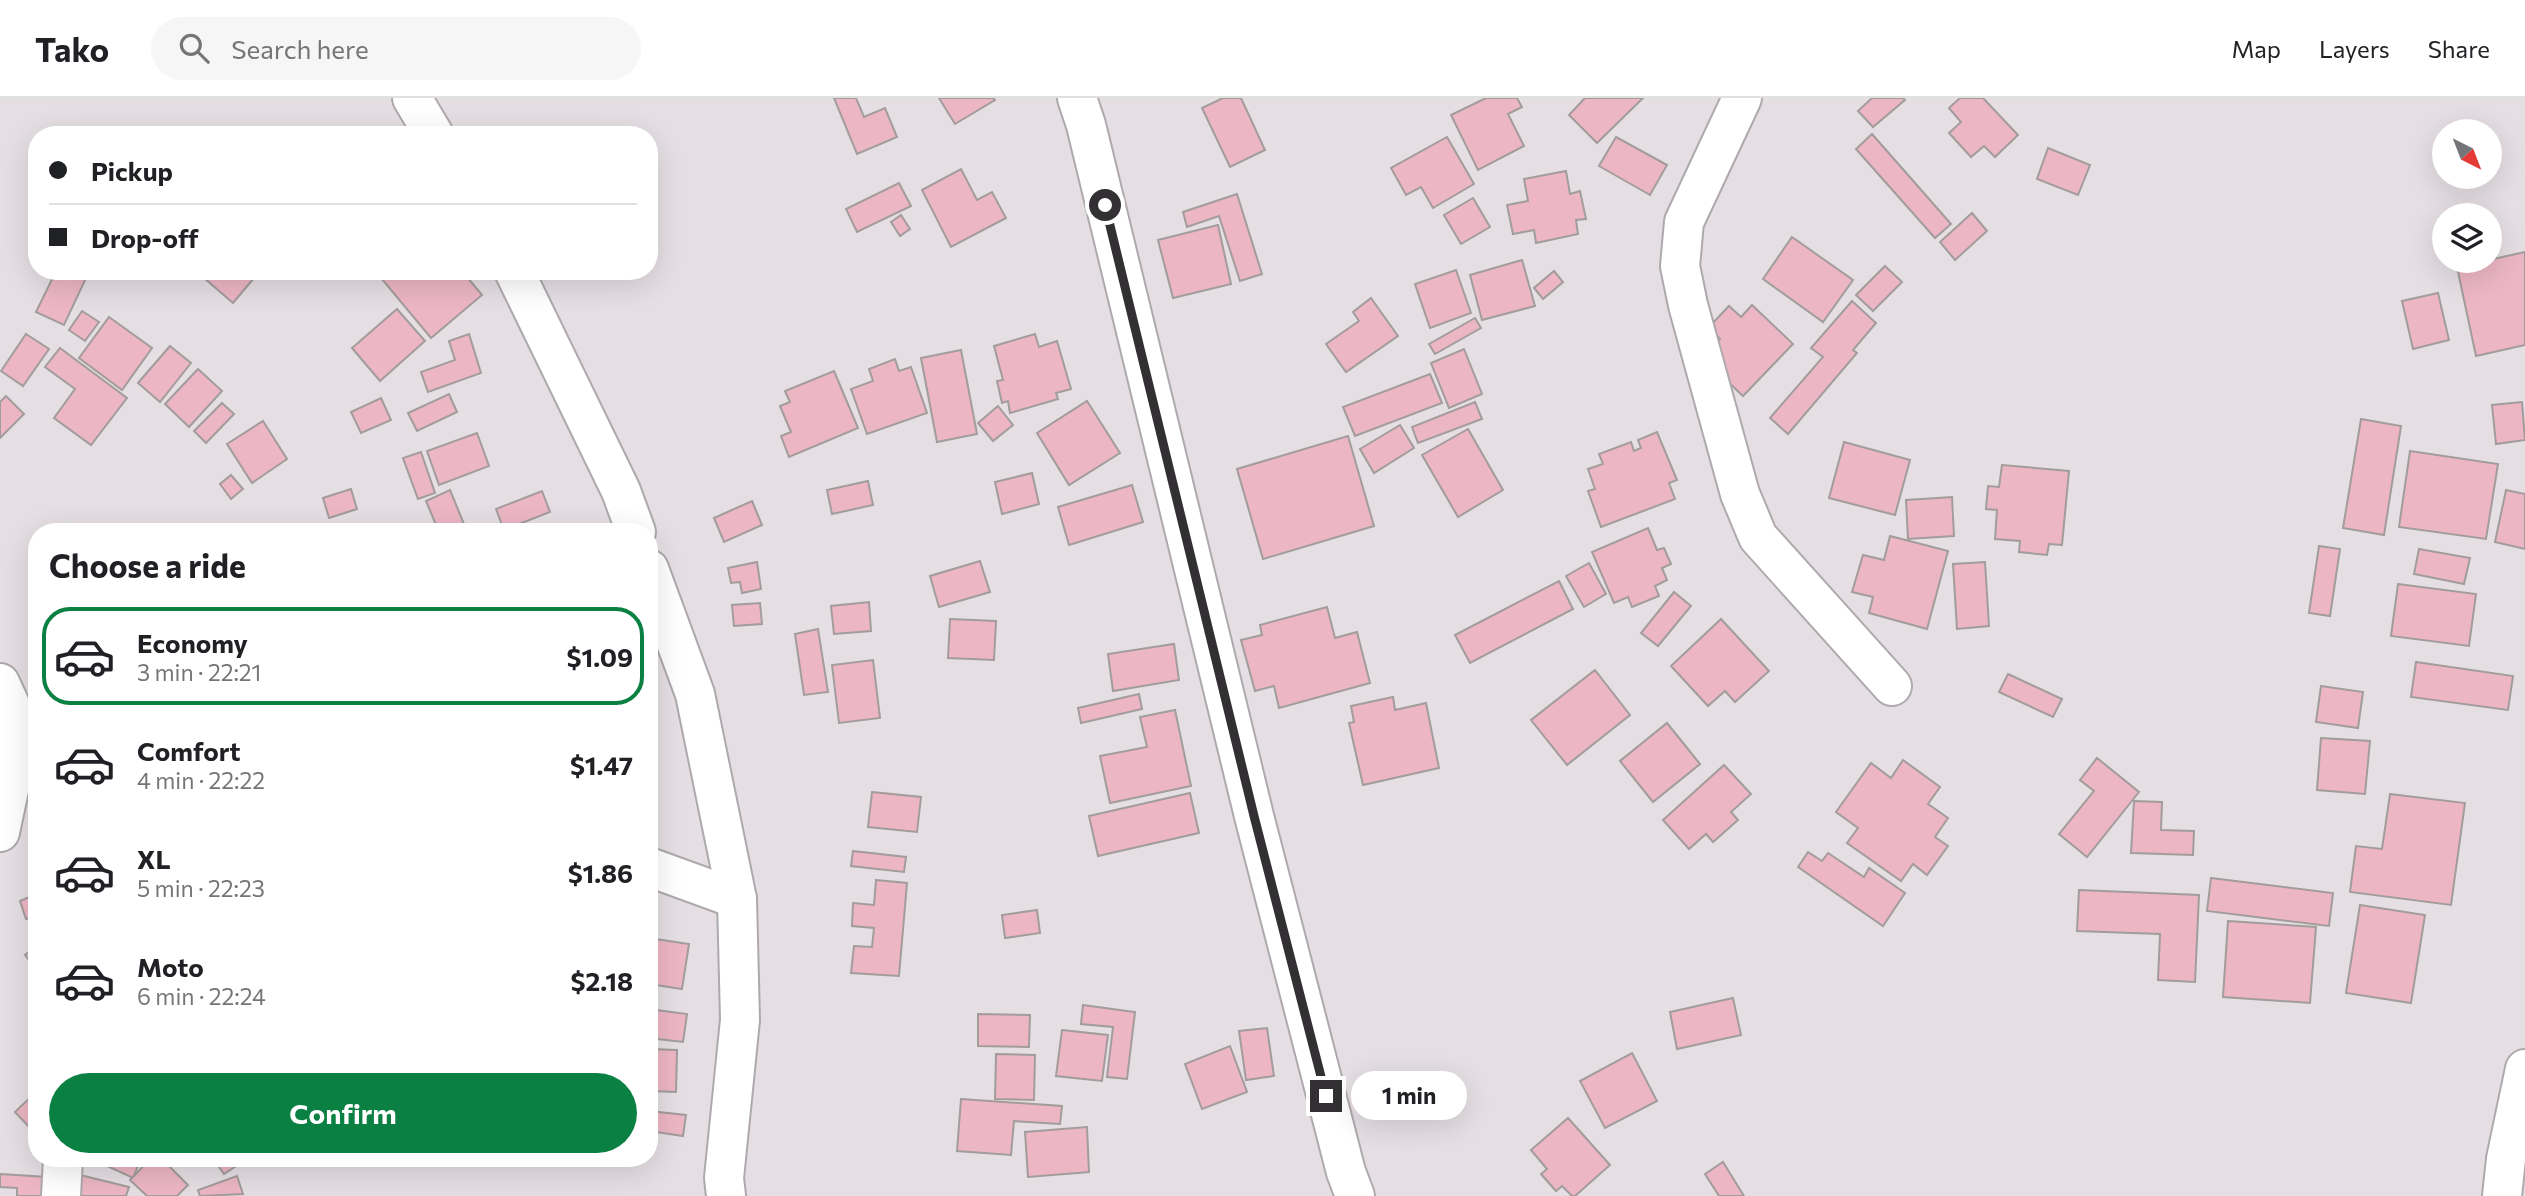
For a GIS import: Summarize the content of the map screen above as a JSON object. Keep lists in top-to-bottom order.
{
  "north": "bottom right",
  "page": {
    "header": "Tako",
    "search": "Search here",
    "nav": ["Map", "Layers", "Share"],
    "banner": ["Pickup", "Drop-off"],
    "heading": "Choose a ride",
    "list": [
      {
        "name": "Economy",
        "note": "3 min · 22:21",
        "value": "$1.09"
      },
      {
        "name": "Comfort",
        "note": "4 min · 22:22",
        "value": "$1.47"
      },
      {
        "name": "XL",
        "note": "5 min · 22:23",
        "value": "$1.86"
      },
      {
        "name": "Moto",
        "note": "6 min · 22:24",
        "value": "$2.18"
      }
    ],
    "buttons": "Confirm",
    "bubble": "1 min"
  }
}
